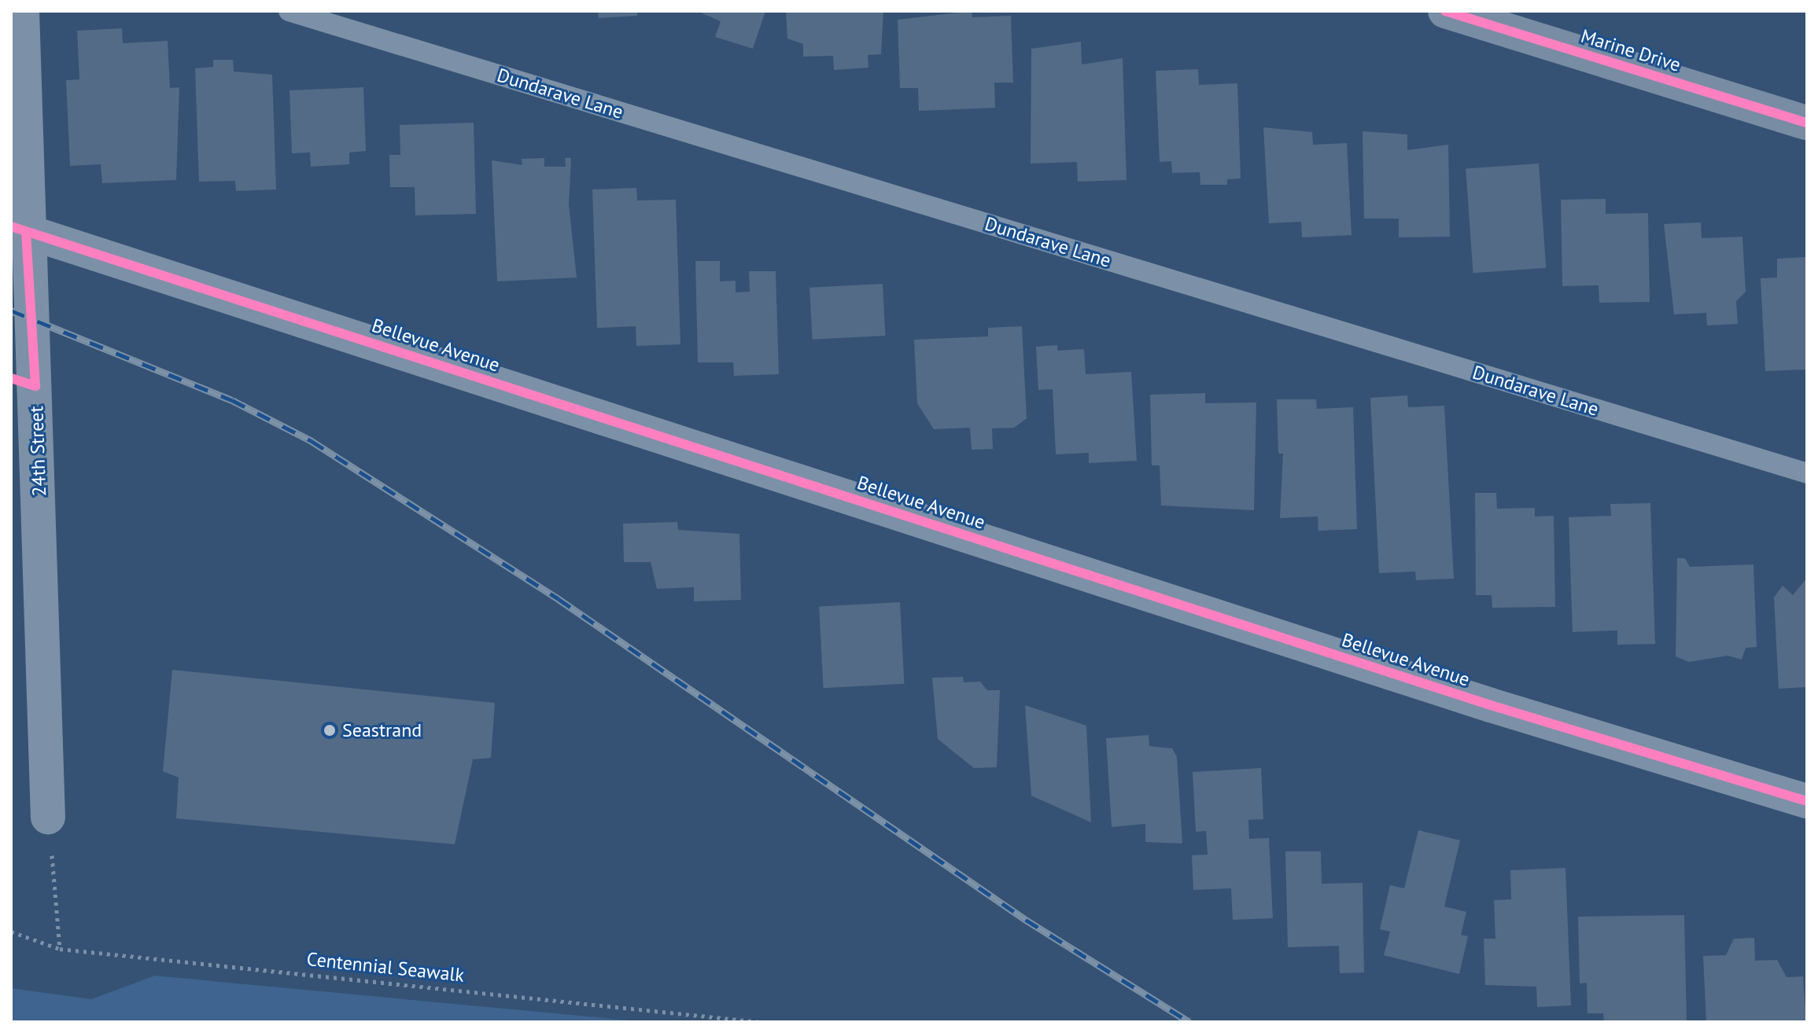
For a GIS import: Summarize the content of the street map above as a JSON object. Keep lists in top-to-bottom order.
{
  "streets": {
    "main road": ["Marine Drive"],
    "street": ["Bellevue Avenue", "24th Street"],
    "lane": ["Dundarave Lane"],
    "path": ["Centennial Seawalk"]
  },
  "crossings": [
    ["Bellevue Avenue", "24th Street"]
  ],
  "places": ["Seastrand"]
}
